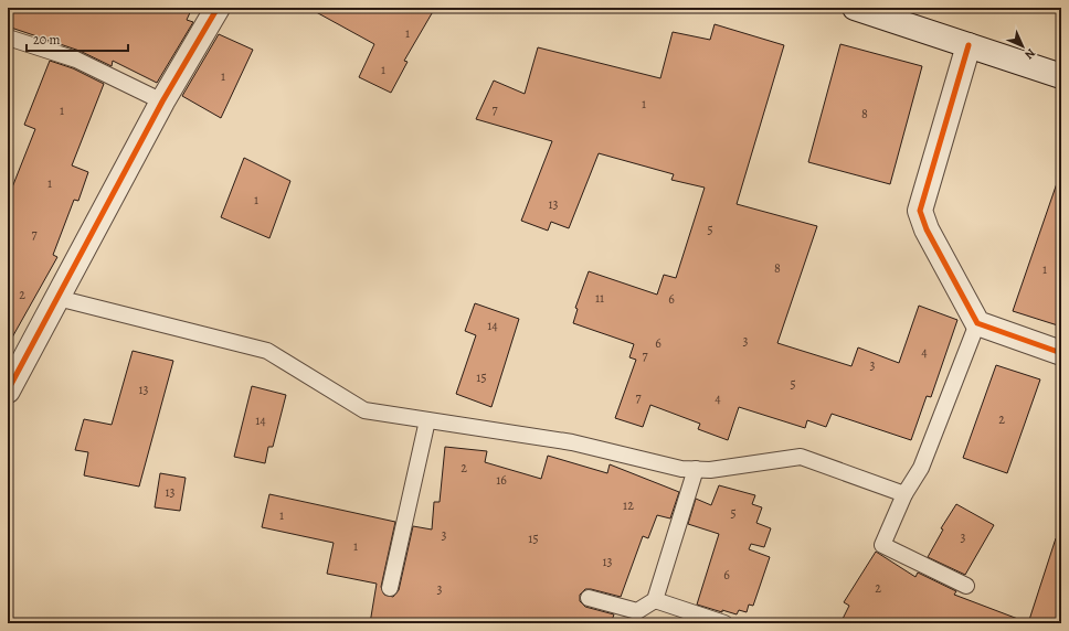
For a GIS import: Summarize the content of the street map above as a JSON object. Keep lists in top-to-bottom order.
{
  "house_numbers": [
    "1",
    "1",
    "1",
    "1",
    "7",
    "1",
    "8",
    "1",
    "1",
    "13",
    "5",
    "7",
    "8",
    "1",
    "2",
    "11",
    "6",
    "14",
    "3",
    "6",
    "4",
    "7",
    "3",
    "15",
    "5",
    "13",
    "7",
    "4",
    "2",
    "14",
    "2",
    "16",
    "13",
    "12",
    "5",
    "1",
    "3",
    "3",
    "15",
    "1",
    "13",
    "6",
    "2",
    "3"
  ],
  "scale_bar": "20 m",
  "north": "bottom right"
}
